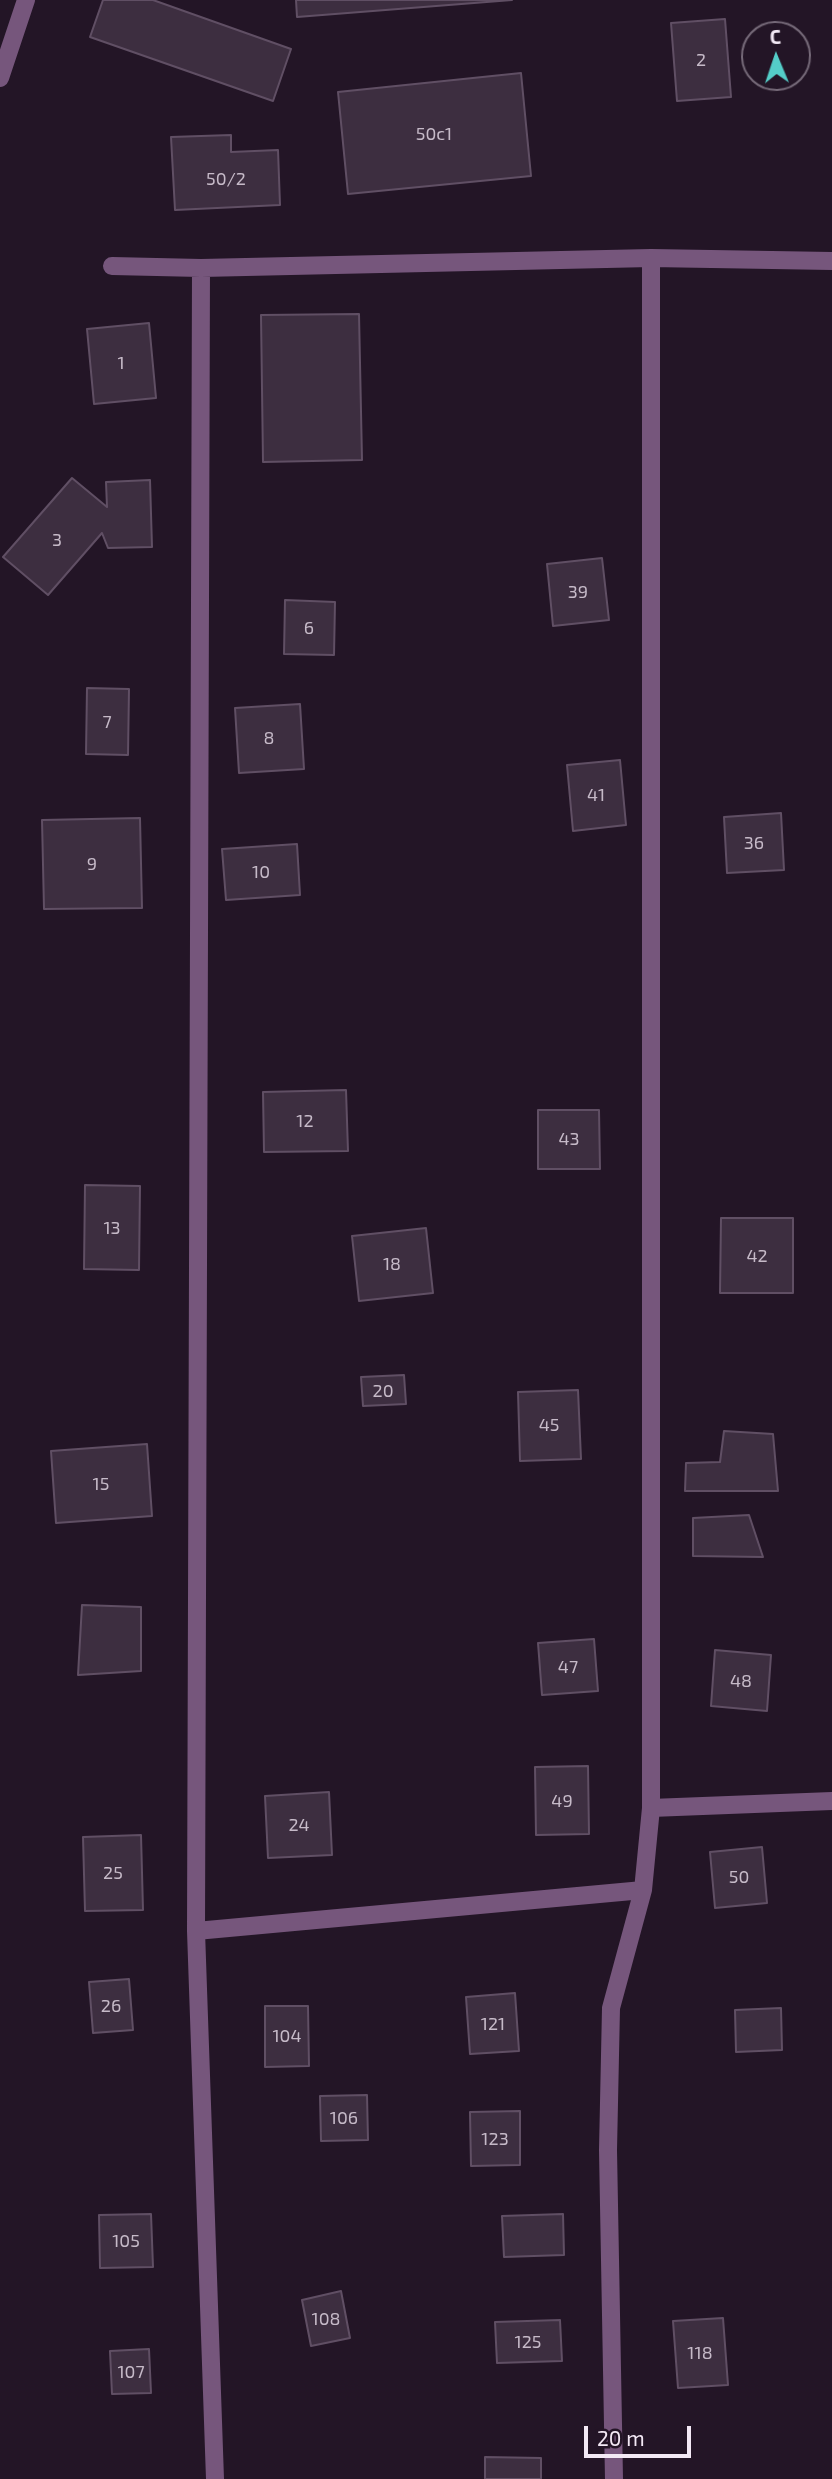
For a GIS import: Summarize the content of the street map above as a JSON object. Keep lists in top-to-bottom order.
{
  "house_numbers": [
    "2",
    "50с1",
    "50/2",
    "1",
    "3",
    "39",
    "6",
    "7",
    "8",
    "41",
    "36",
    "9",
    "10",
    "12",
    "43",
    "13",
    "42",
    "18",
    "20",
    "45",
    "15",
    "47",
    "48",
    "49",
    "24",
    "25",
    "50",
    "26",
    "121",
    "104",
    "106",
    "123",
    "105",
    "108",
    "125",
    "118",
    "107"
  ],
  "scale_bar": "20 m",
  "north": "top"
}
